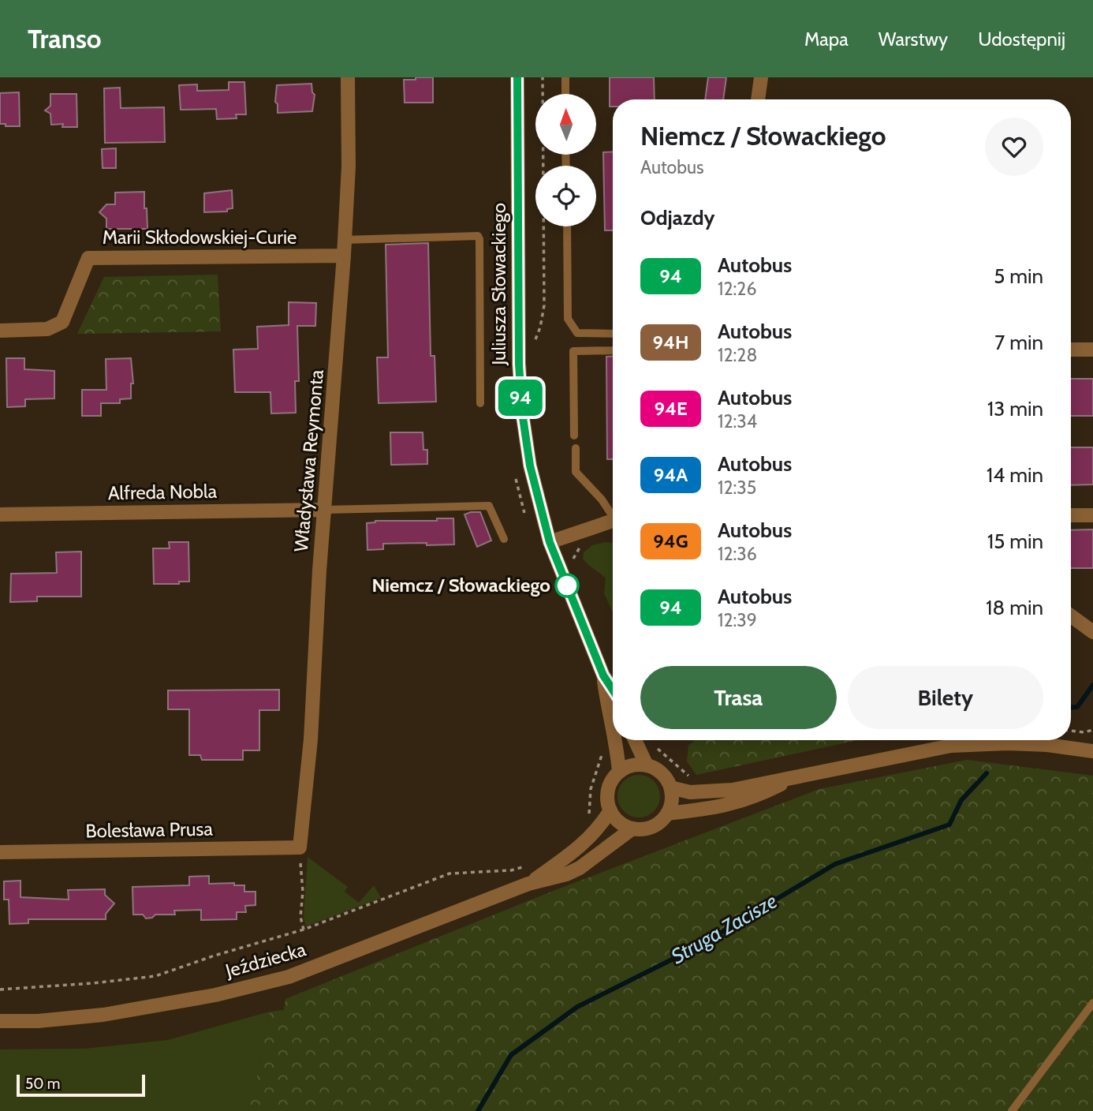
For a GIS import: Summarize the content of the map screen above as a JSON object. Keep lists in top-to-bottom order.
{
  "streets": {
    "street": [
      "Marii Skłodowskiej-Curie",
      "Juliusza Słowackiego",
      "Władysława Reymonta",
      "Alfreda Nobla",
      "Bolesława Prusa",
      "Jeździecka"
    ]
  },
  "crossings": [
    ["Marii Skłodowskiej-Curie", "Władysława Reymonta"],
    ["Juliusza Słowackiego", "Jeździecka"],
    ["Władysława Reymonta", "Alfreda Nobla"],
    ["Władysława Reymonta", "Bolesława Prusa"]
  ],
  "water": ["Struga Zacisze"],
  "places": ["Niemcz / Słowackiego"],
  "lines": ["bus line 94"],
  "scale_bar": "50 m",
  "north": "top",
  "page": {
    "header": "Transo",
    "nav": ["Mapa", "Warstwy", "Udostępnij"],
    "on_map": "94",
    "heading": [
      ["Niemcz / Słowackiego", "Autobus"],
      "Odjazdy"
    ],
    "list": [
      {
        "mark": "94",
        "name": "Autobus",
        "note": "12:26",
        "value": "5 min"
      },
      {
        "mark": "94H",
        "name": "Autobus",
        "note": "12:28",
        "value": "7 min"
      },
      {
        "mark": "94E",
        "name": "Autobus",
        "note": "12:34",
        "value": "13 min"
      },
      {
        "mark": "94A",
        "name": "Autobus",
        "note": "12:35",
        "value": "14 min"
      },
      {
        "mark": "94G",
        "name": "Autobus",
        "note": "12:36",
        "value": "15 min"
      },
      {
        "mark": "94",
        "name": "Autobus",
        "note": "12:39",
        "value": "18 min"
      }
    ],
    "buttons": ["Trasa", "Bilety"],
    "scale": "50 m"
  }
}
